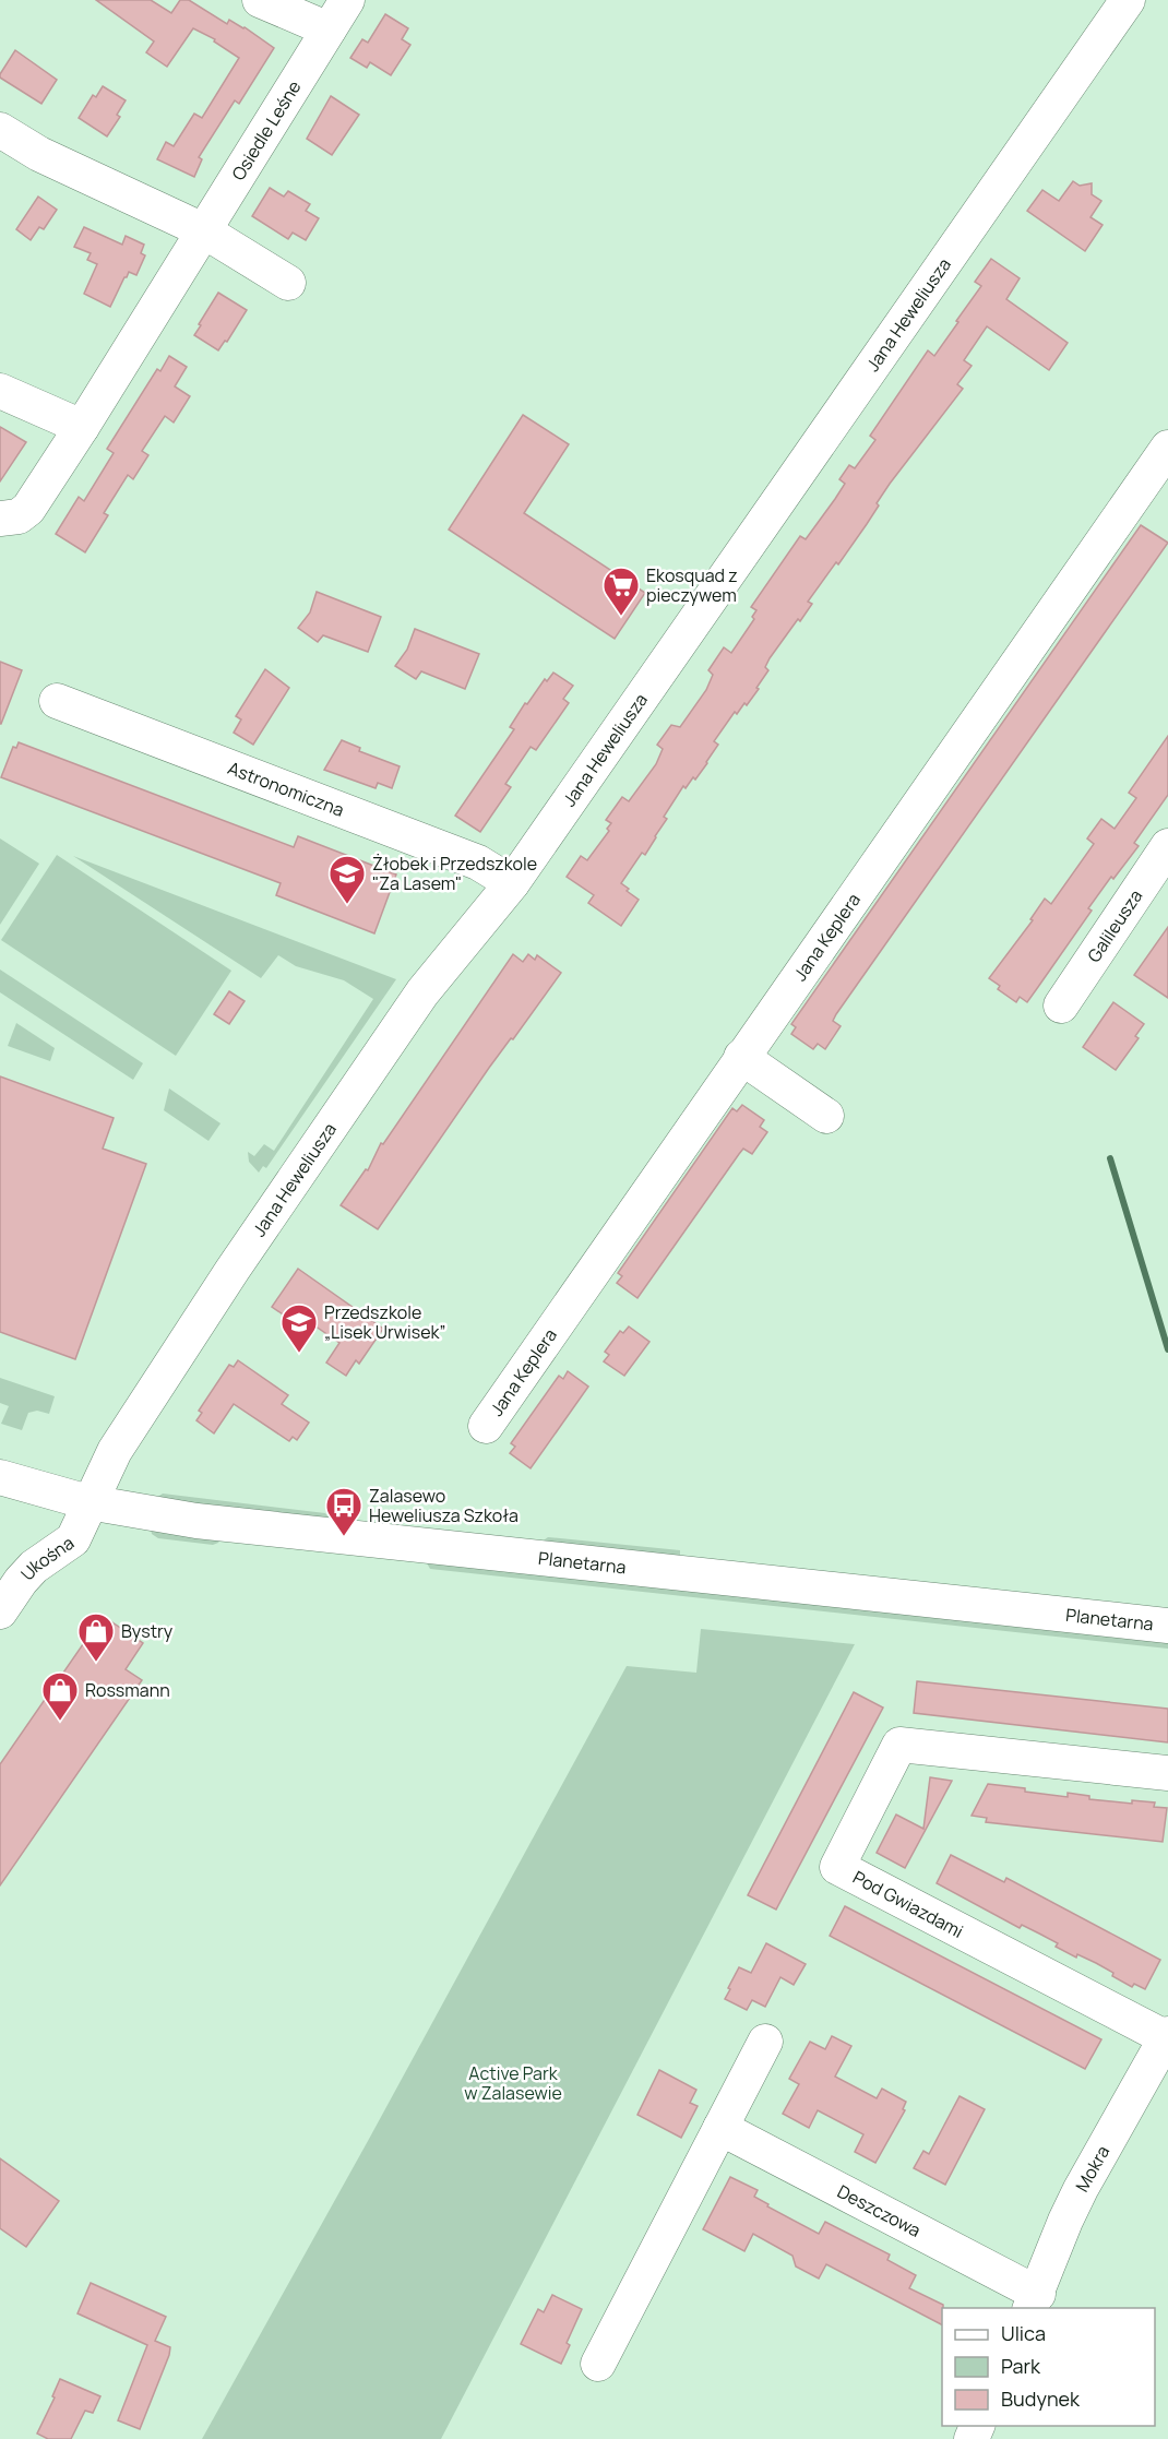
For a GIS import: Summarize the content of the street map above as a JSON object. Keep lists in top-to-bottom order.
{
  "streets": {
    "street": [
      "Osiedle Leśne",
      "Jana Heweliusza",
      "Astronomiczna",
      "Galileusza",
      "Jana Keplera",
      "Ukośna",
      "Planetarna",
      "Pod Gwiazdami",
      "Mokra",
      "Deszczowa"
    ]
  },
  "crossings": [
    ["Jana Heweliusza", "Astronomiczna"],
    ["Jana Heweliusza", "Ukośna"],
    ["Jana Heweliusza", "Planetarna"],
    ["Ukośna", "Planetarna"],
    ["Pod Gwiazdami", "Mokra"],
    ["Mokra", "Deszczowa"]
  ],
  "parks": ["Active Park w Zalasewie"],
  "places": {
    "supermarket": ["Ekosquad z pieczywem"],
    "school or university": ["Żłobek i Przedszkole \"Za Lasem\"", "Przedszkole „Lisek Urwisek”"],
    "bus stop": ["Zalasewo Heweliusza Szkoła"],
    "shop": ["Bystry", "Rossmann"]
  },
  "legend": ["Ulica", "Park", "Budynek"]
}
